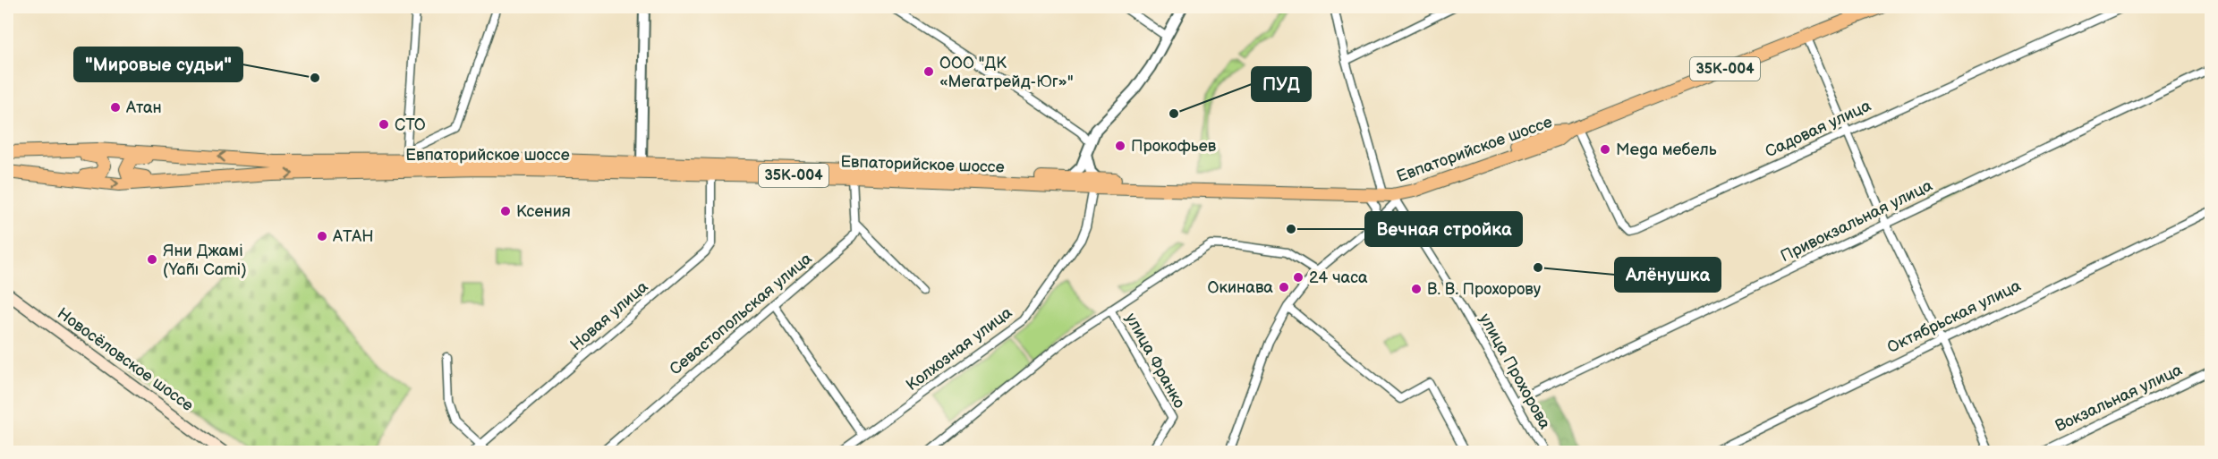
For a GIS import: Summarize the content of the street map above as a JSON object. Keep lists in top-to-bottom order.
{
  "streets": {
    "main road": ["35К-004", "Евпаторийское шоссе", "Новосёловское шоссе"],
    "street": [
      "Садовая улица",
      "Привокзальная улица",
      "Севастопольская улица",
      "Новая улица",
      "Октябрьская улица",
      "Колхозная улица",
      "улица Франко",
      "улица Прохорова",
      "Вокзальная улица"
    ]
  },
  "crossings": [
    ["Садовая улица", "Евпаторийское шоссе"],
    ["Евпаторийское шоссе", "Новая улица"],
    ["Евпаторийское шоссе", "Колхозная улица"],
    ["Евпаторийское шоссе", "улица Прохорова"],
    ["Привокзальная улица", "улица Прохорова"]
  ],
  "places": [
    "ООО \"ДК «Мегатрейд-Юг»\"",
    "\"Мировые судьи\"",
    "Атан",
    "ПУД",
    "СТО",
    "Прокофьев",
    "Mega мебель",
    "Ксения",
    "Вечная стройка",
    "АТАН",
    "Яни Джамі (Yañı Cami)",
    "Алёнушка",
    "24 часа",
    "Окинава",
    "В. В. Прохорову"
  ]
}
